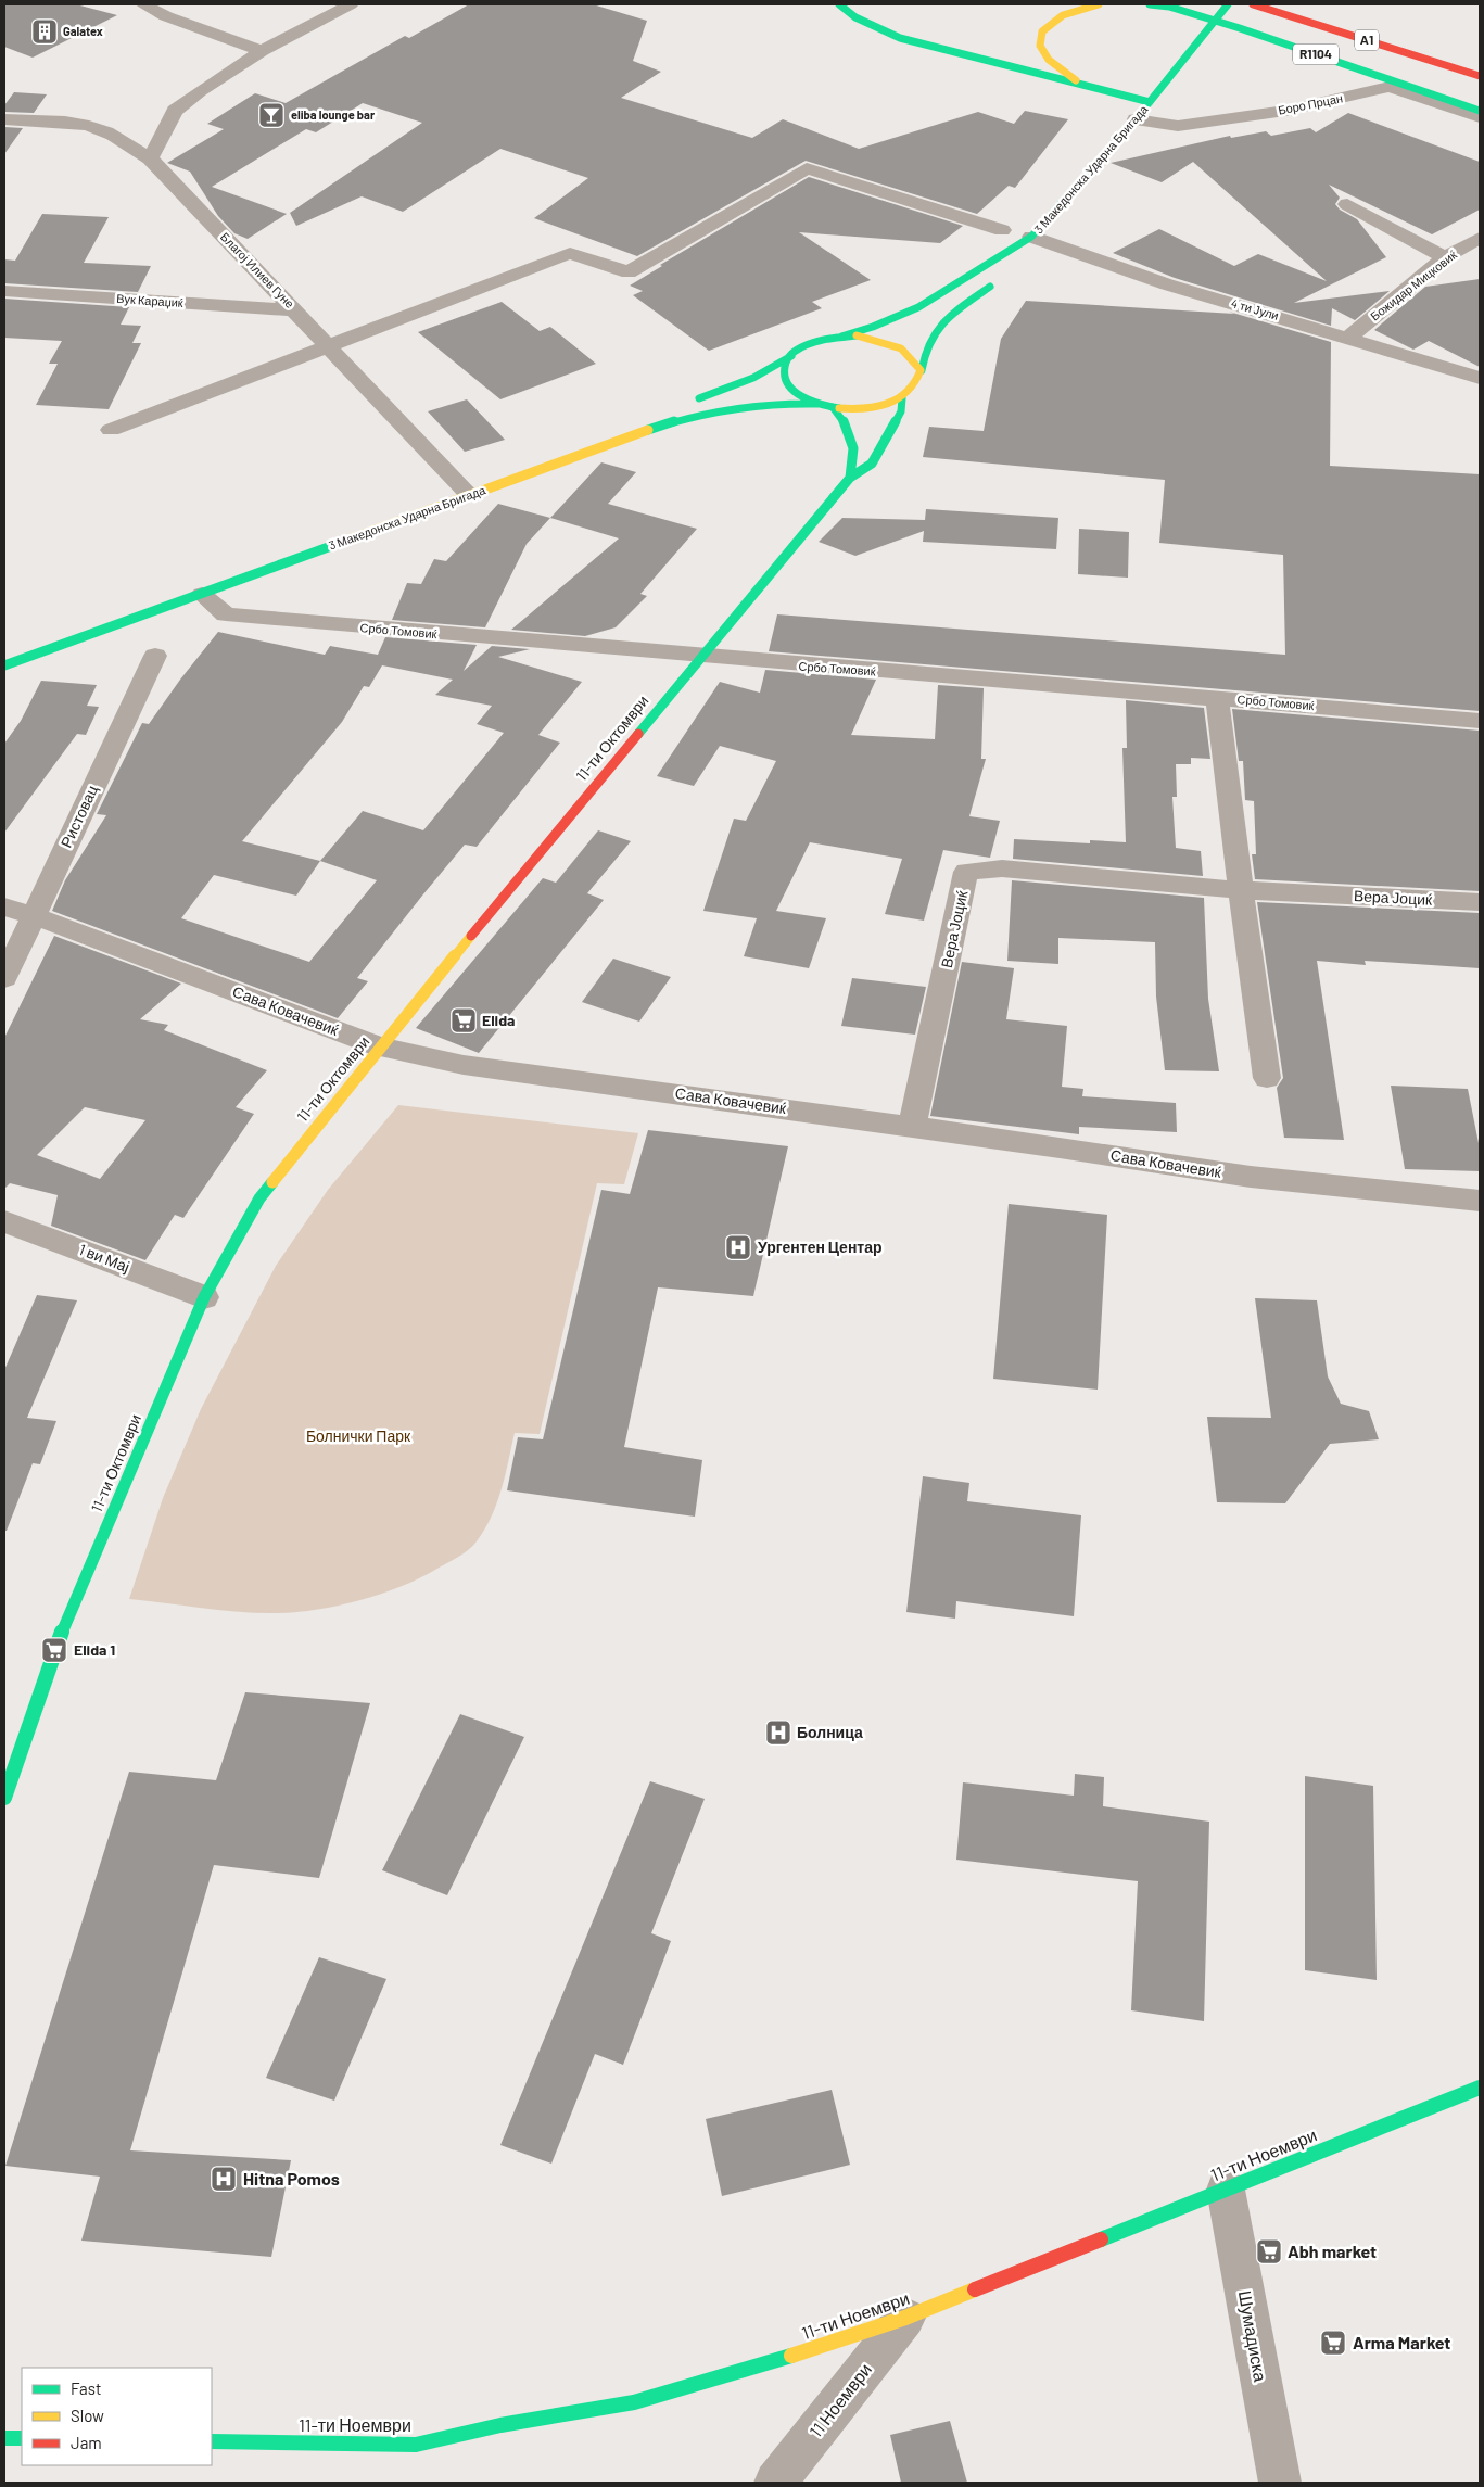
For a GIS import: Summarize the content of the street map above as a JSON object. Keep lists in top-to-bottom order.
{
  "streets": {
    "main road": [
      "A1",
      "R1104",
      "3 Македонска Ударна Бригада",
      "11-ти Октомври",
      "11-ти Ноември"
    ],
    "street": [
      "Боро Прцан",
      "Благој Илиев Гуне",
      "Божидар Мицковиќ",
      "Вук Караџиќ",
      "4 ти Јули",
      "Србо Томовиќ",
      "Ристовац",
      "Вера Јоциќ",
      "Сава Ковачевиќ",
      "1 ви Мај",
      "Шумадиска",
      "11 Ноември"
    ]
  },
  "crossings": [
    ["Боро Прцан", "3 Македонска Ударна Бригада"],
    ["3 Македонска Ударна Бригада", "Благој Илиев Гуне"],
    ["3 Македонска Ударна Бригада", "4 ти Јули"],
    ["3 Македонска Ударна Бригада", "Србо Томовиќ"],
    ["Благој Илиев Гуне", "Вук Караџиќ"],
    ["Божидар Мицковиќ", "4 ти Јули"],
    ["Србо Томовиќ", "11-ти Октомври"],
    ["11-ти Октомври", "Сава Ковачевиќ"],
    ["11-ти Октомври", "1 ви Мај"],
    ["Ристовац", "Сава Ковачевиќ"],
    ["Вера Јоциќ", "Сава Ковачевиќ"],
    ["11-ти Ноември", "Шумадиска"],
    ["11-ти Ноември", "11 Ноември"]
  ],
  "parks": ["Болнички Парк"],
  "places": {
    "building": ["Galatex"],
    "bar": ["eliba lounge bar"],
    "supermarket": [
      "Elida",
      "Elida 1",
      "Abh market",
      "Arma Market"
    ],
    "hospital": ["Ургентен Центар", "Болница", "Hitna Pomos"]
  },
  "legend": ["Fast", "Slow", "Jam"]
}
